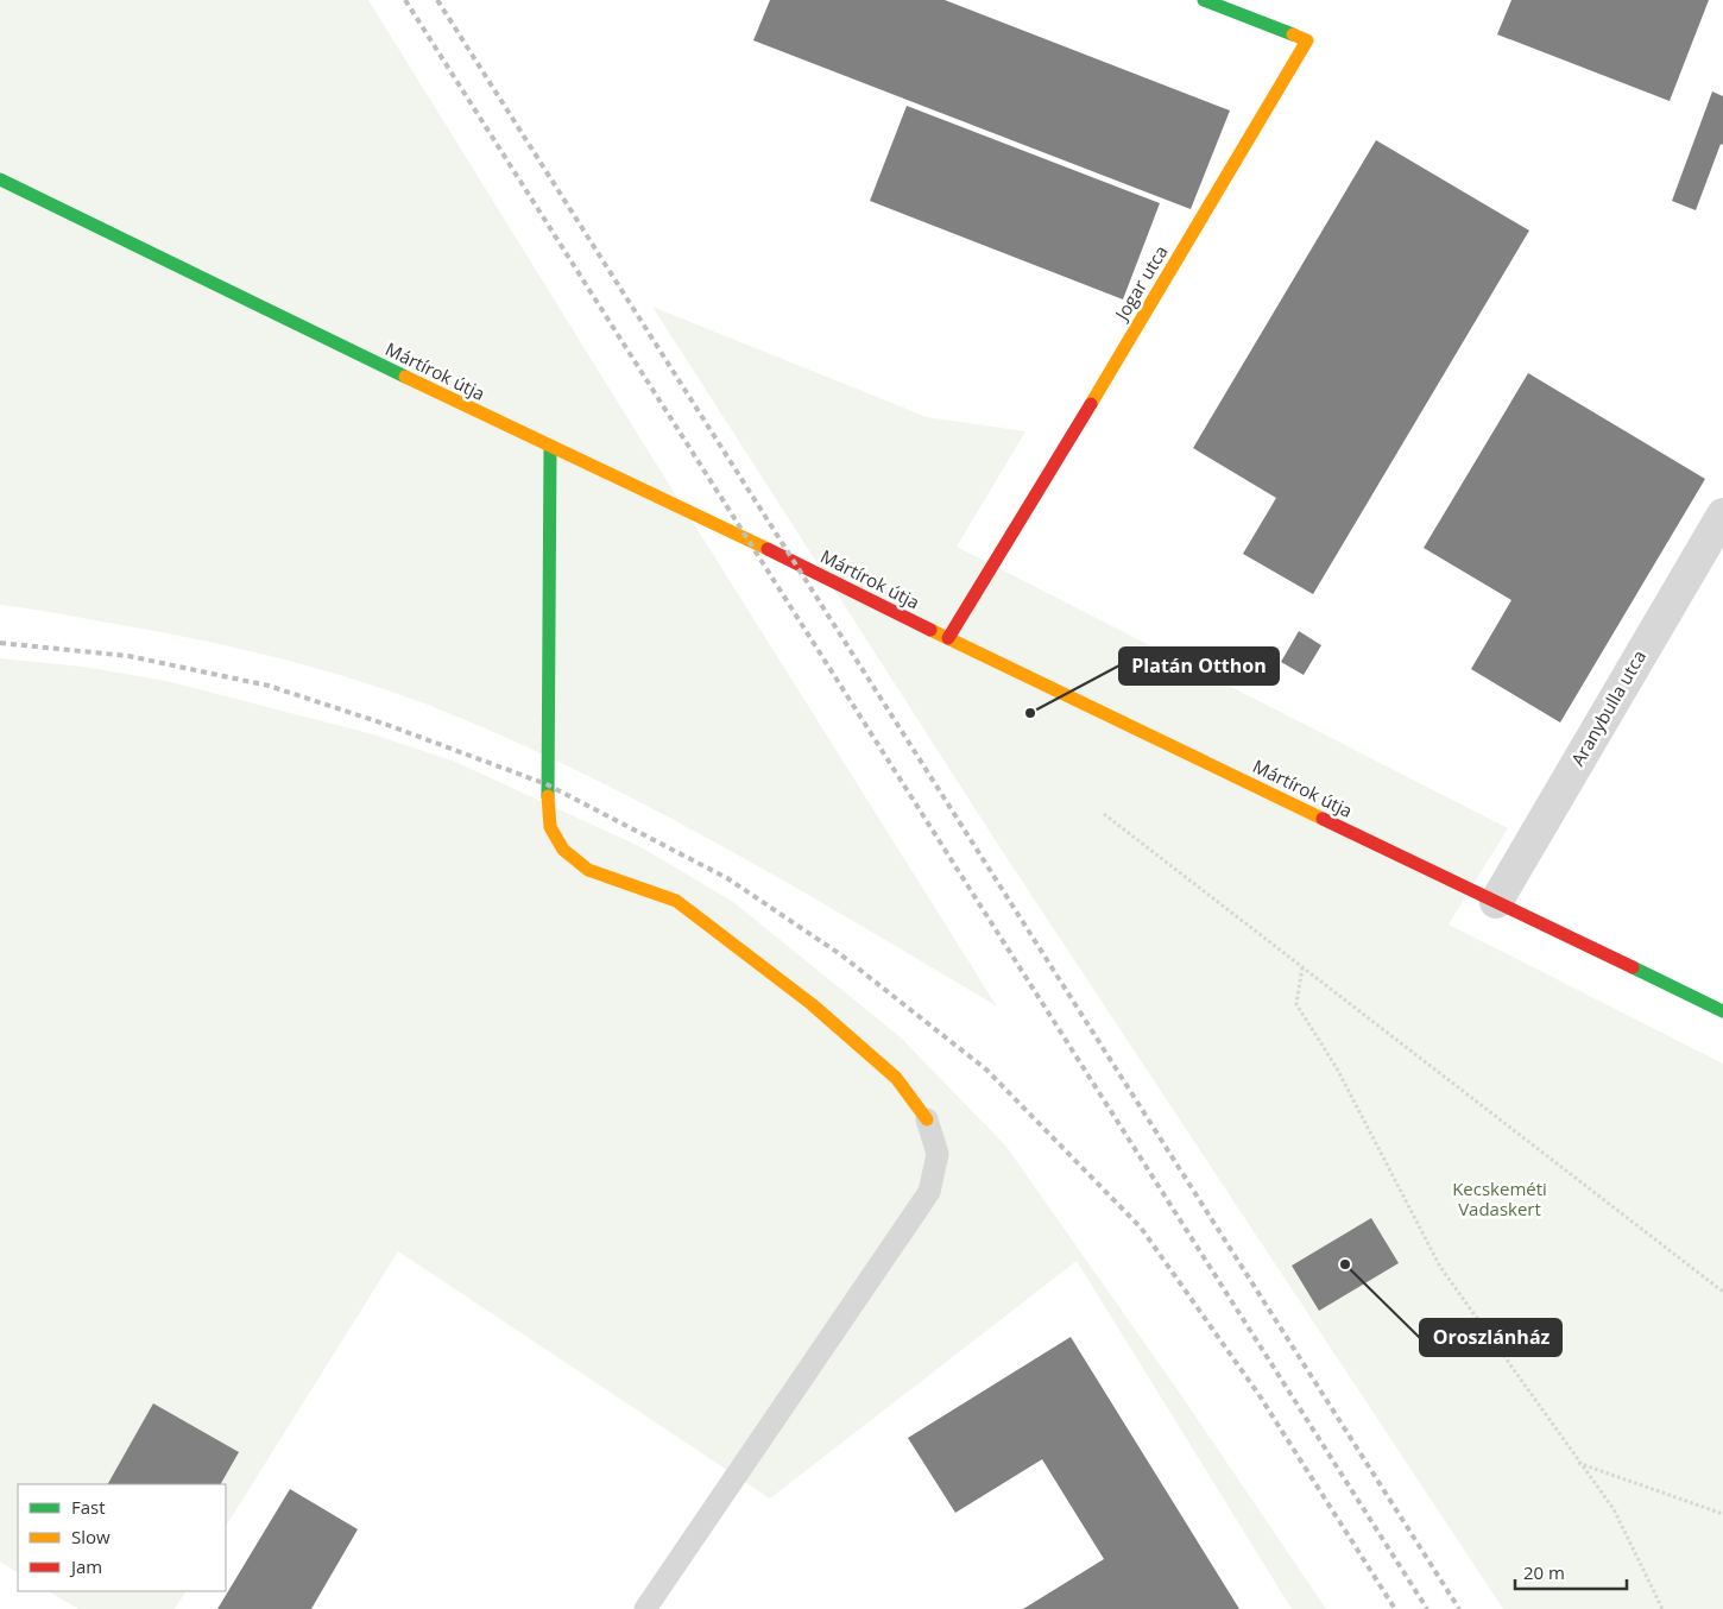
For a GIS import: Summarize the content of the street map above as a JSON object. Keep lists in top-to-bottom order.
{
  "streets": {
    "street": ["Jogar utca", "Mártírok útja", "Aranybulla utca"]
  },
  "crossings": [
    ["Jogar utca", "Mártírok útja"],
    ["Mártírok útja", "Aranybulla utca"]
  ],
  "parks": ["Kecskeméti Vadaskert"],
  "places": ["Platán Otthon", "Oroszlánház"],
  "legend": ["Fast", "Slow", "Jam"],
  "scale_bar": "20 m"
}
